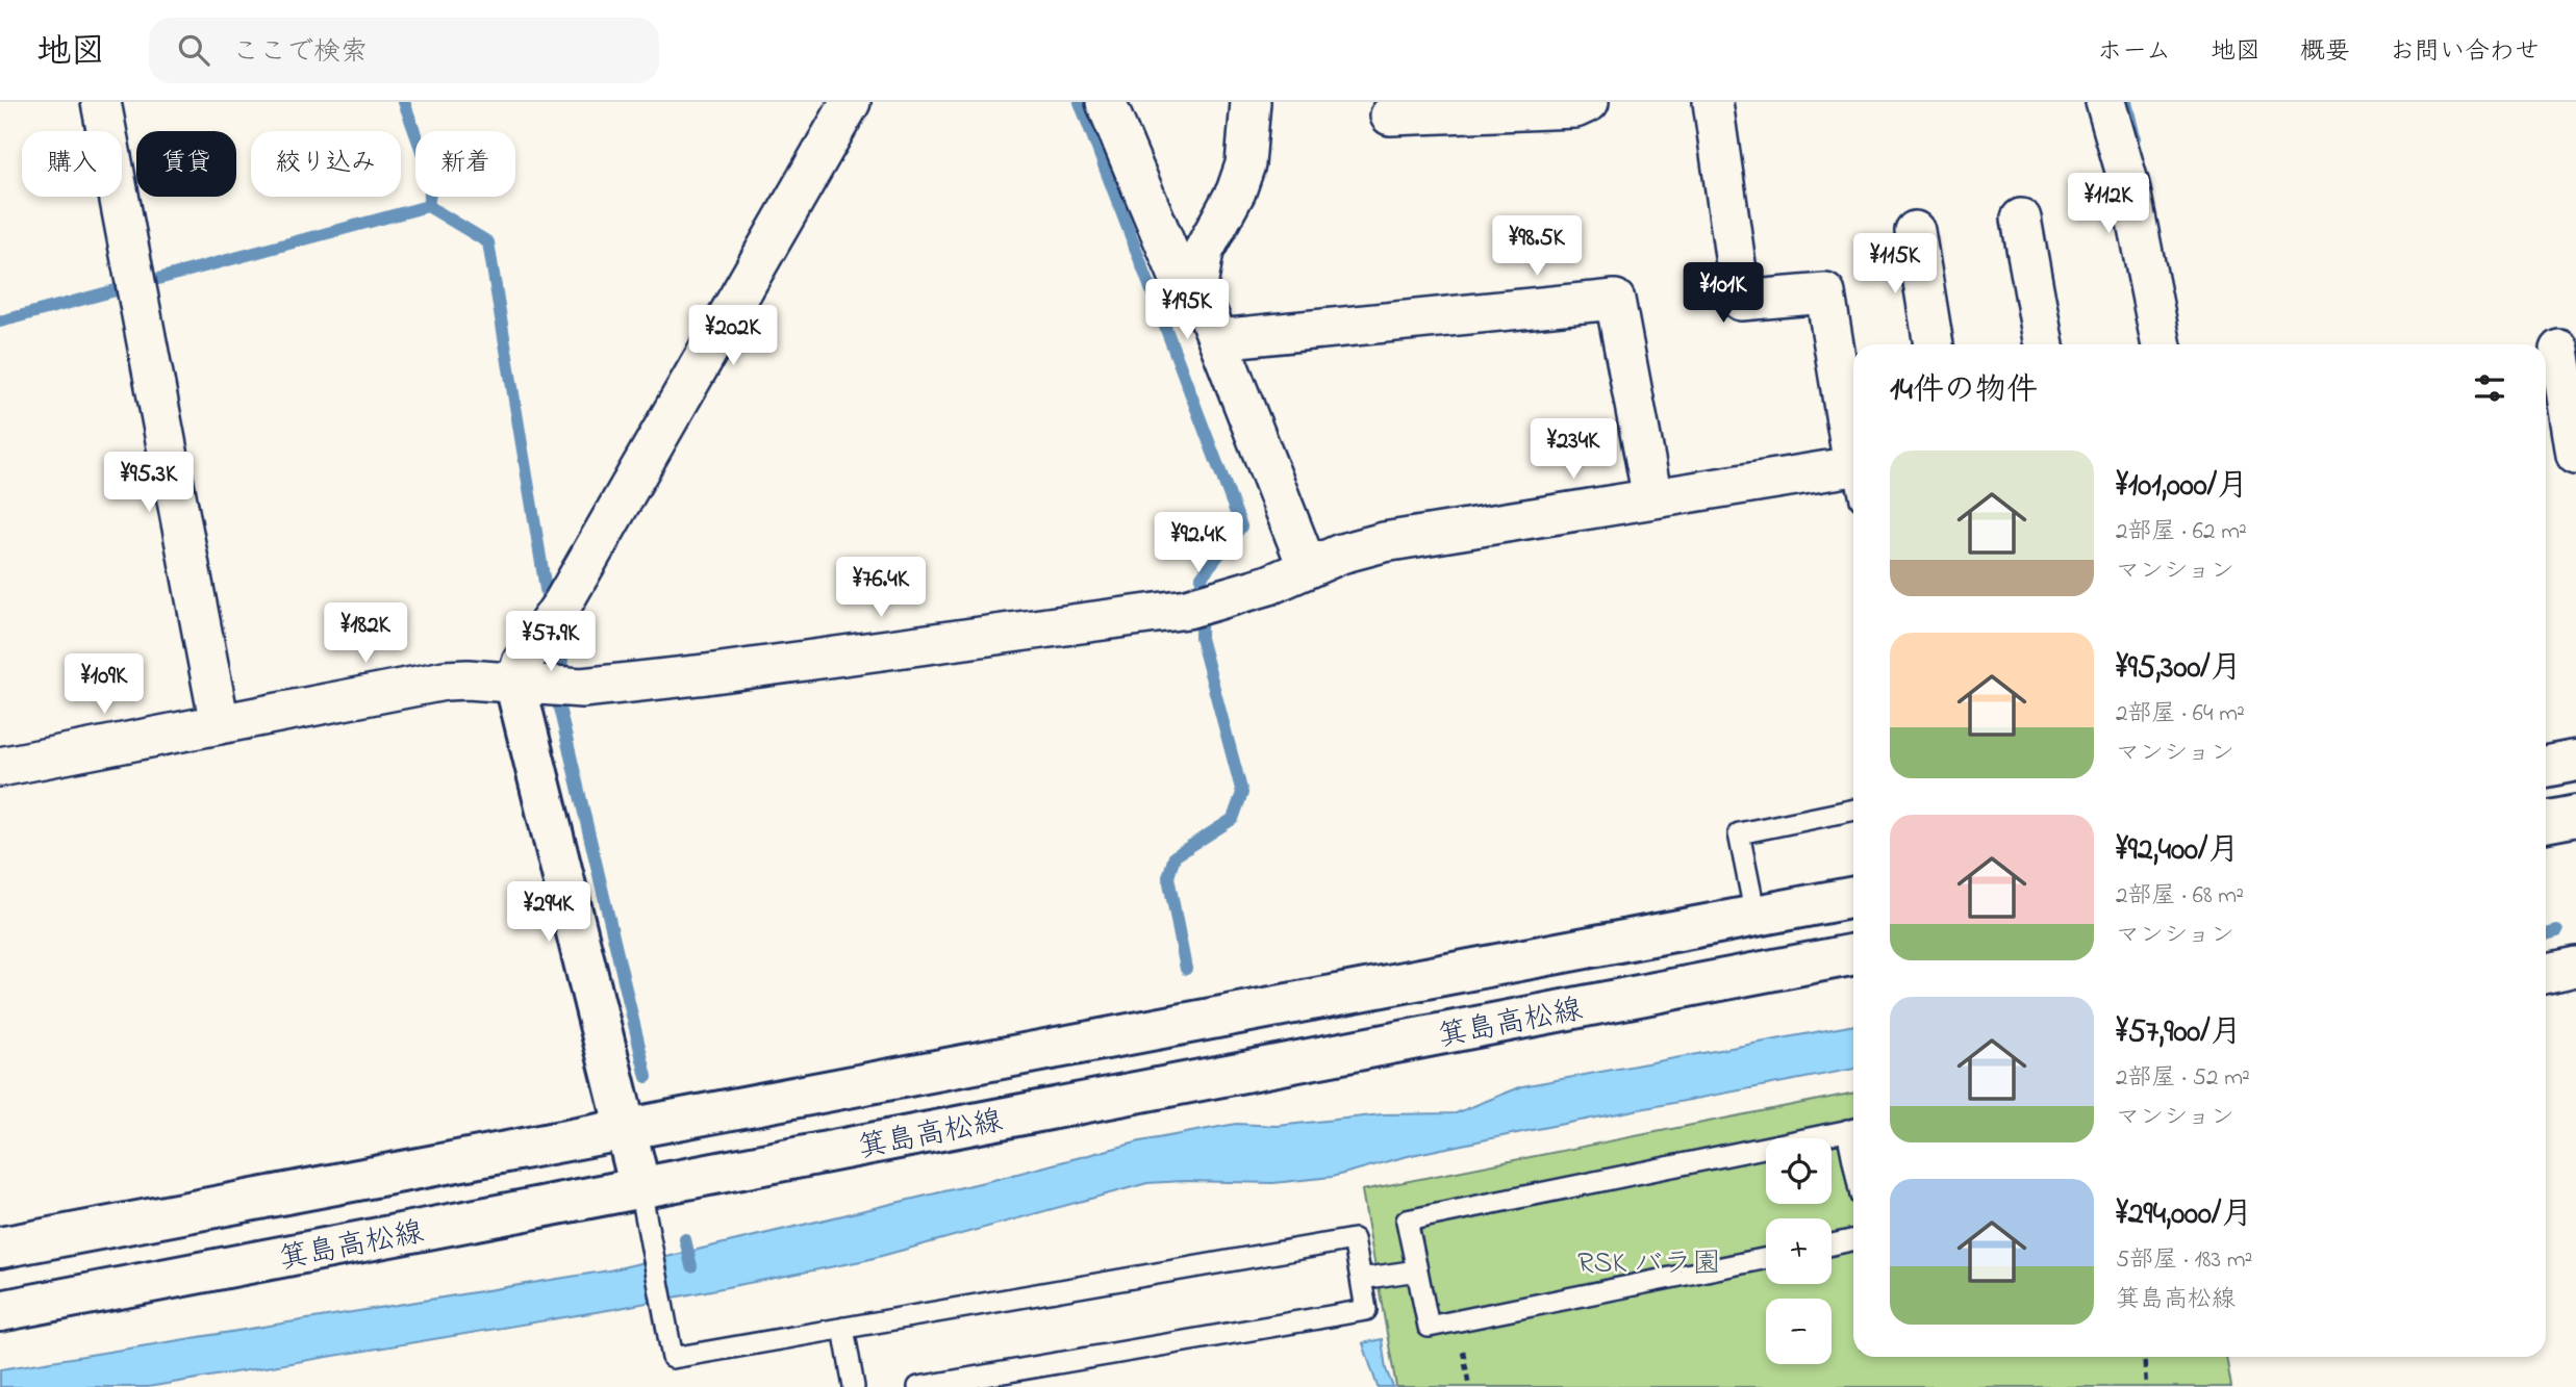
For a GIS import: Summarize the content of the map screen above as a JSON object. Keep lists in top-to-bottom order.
{
  "streets": {
    "main road": ["箕島高松線"]
  },
  "parks": ["RSK バラ園"],
  "page": {
    "header": "地図",
    "search": "ここで検索",
    "nav": [
      "ホーム",
      "地図",
      "概要",
      "お問い合わせ"
    ],
    "chip": [
      "購入",
      "賃貸",
      "絞り込み",
      "新着"
    ],
    "price": [
      "¥112K",
      "¥98.5K",
      "¥115K",
      "¥101K",
      "¥195K",
      "¥202K",
      "¥234K",
      "¥95.3K",
      "¥92.4K",
      "¥76.4K",
      "¥182K",
      "¥57.9K",
      "¥109K",
      "¥294K"
    ],
    "heading": "14件の物件",
    "list": [
      {
        "name": "¥101,000/月",
        "note": "2部屋 · 62 m² · マンション"
      },
      {
        "name": "¥95,300/月",
        "note": "2部屋 · 64 m² · マンション"
      },
      {
        "name": "¥92,400/月",
        "note": "2部屋 · 68 m² · マンション"
      },
      {
        "name": "¥57,900/月",
        "note": "2部屋 · 52 m² · マンション"
      },
      {
        "name": "¥294,000/月",
        "note": "5部屋 · 183 m² · 箕島高松線"
      }
    ],
    "map_buttons": ["+", "−"]
  }
}
